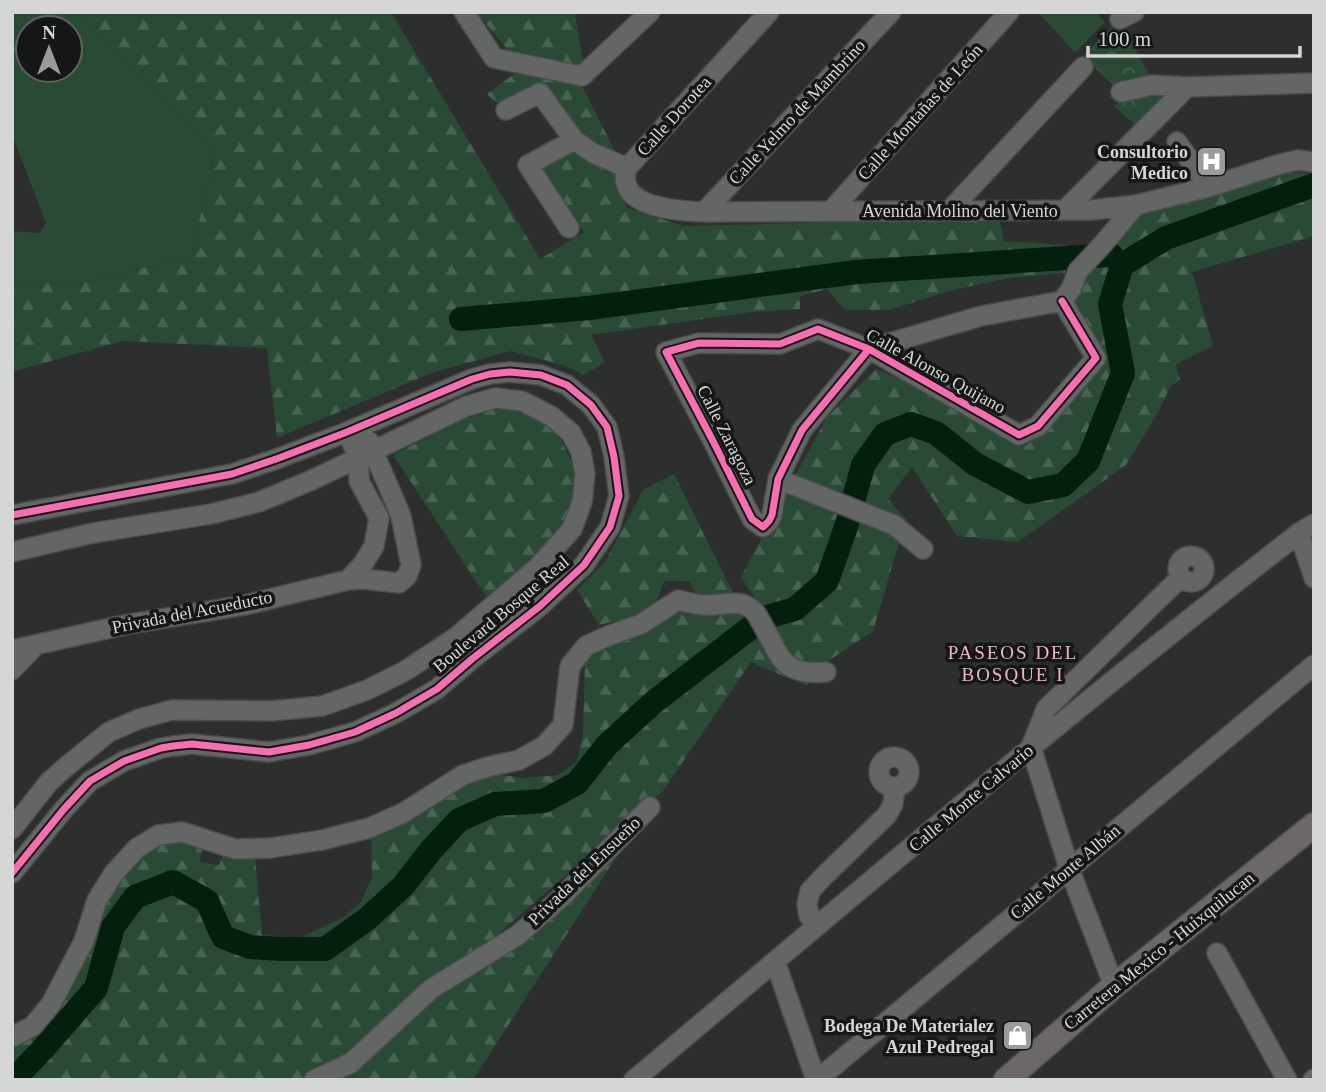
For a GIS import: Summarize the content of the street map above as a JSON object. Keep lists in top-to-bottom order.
{
  "streets": {
    "main road": ["Carretera Mexico - Huixquilucan"],
    "street": [
      "Calle Yelmo de Mambrino",
      "Calle Montañas de León",
      "Calle Dorotea",
      "Avenida Molino del Viento",
      "Calle Alonso Quijano",
      "Calle Zaragoza",
      "Privada del Acueducto",
      "Boulevard Bosque Real",
      "Calle Monte Calvario",
      "Privada del Ensueño",
      "Calle Monte Albán"
    ]
  },
  "crossings": [
    ["Calle Yelmo de Mambrino", "Avenida Molino del Viento"],
    ["Calle Montañas de León", "Avenida Molino del Viento"],
    ["Calle Dorotea", "Avenida Molino del Viento"],
    ["Calle Alonso Quijano", "Calle Zaragoza"],
    ["Privada del Acueducto", "Boulevard Bosque Real"]
  ],
  "districts": ["PASEOS DEL BOSQUE I"],
  "places": {
    "hospital": ["Consultorio Medico"],
    "shop": ["Bodega De Materialez Azul Pedregal"]
  },
  "scale_bar": "100 m",
  "north": "top"
}
